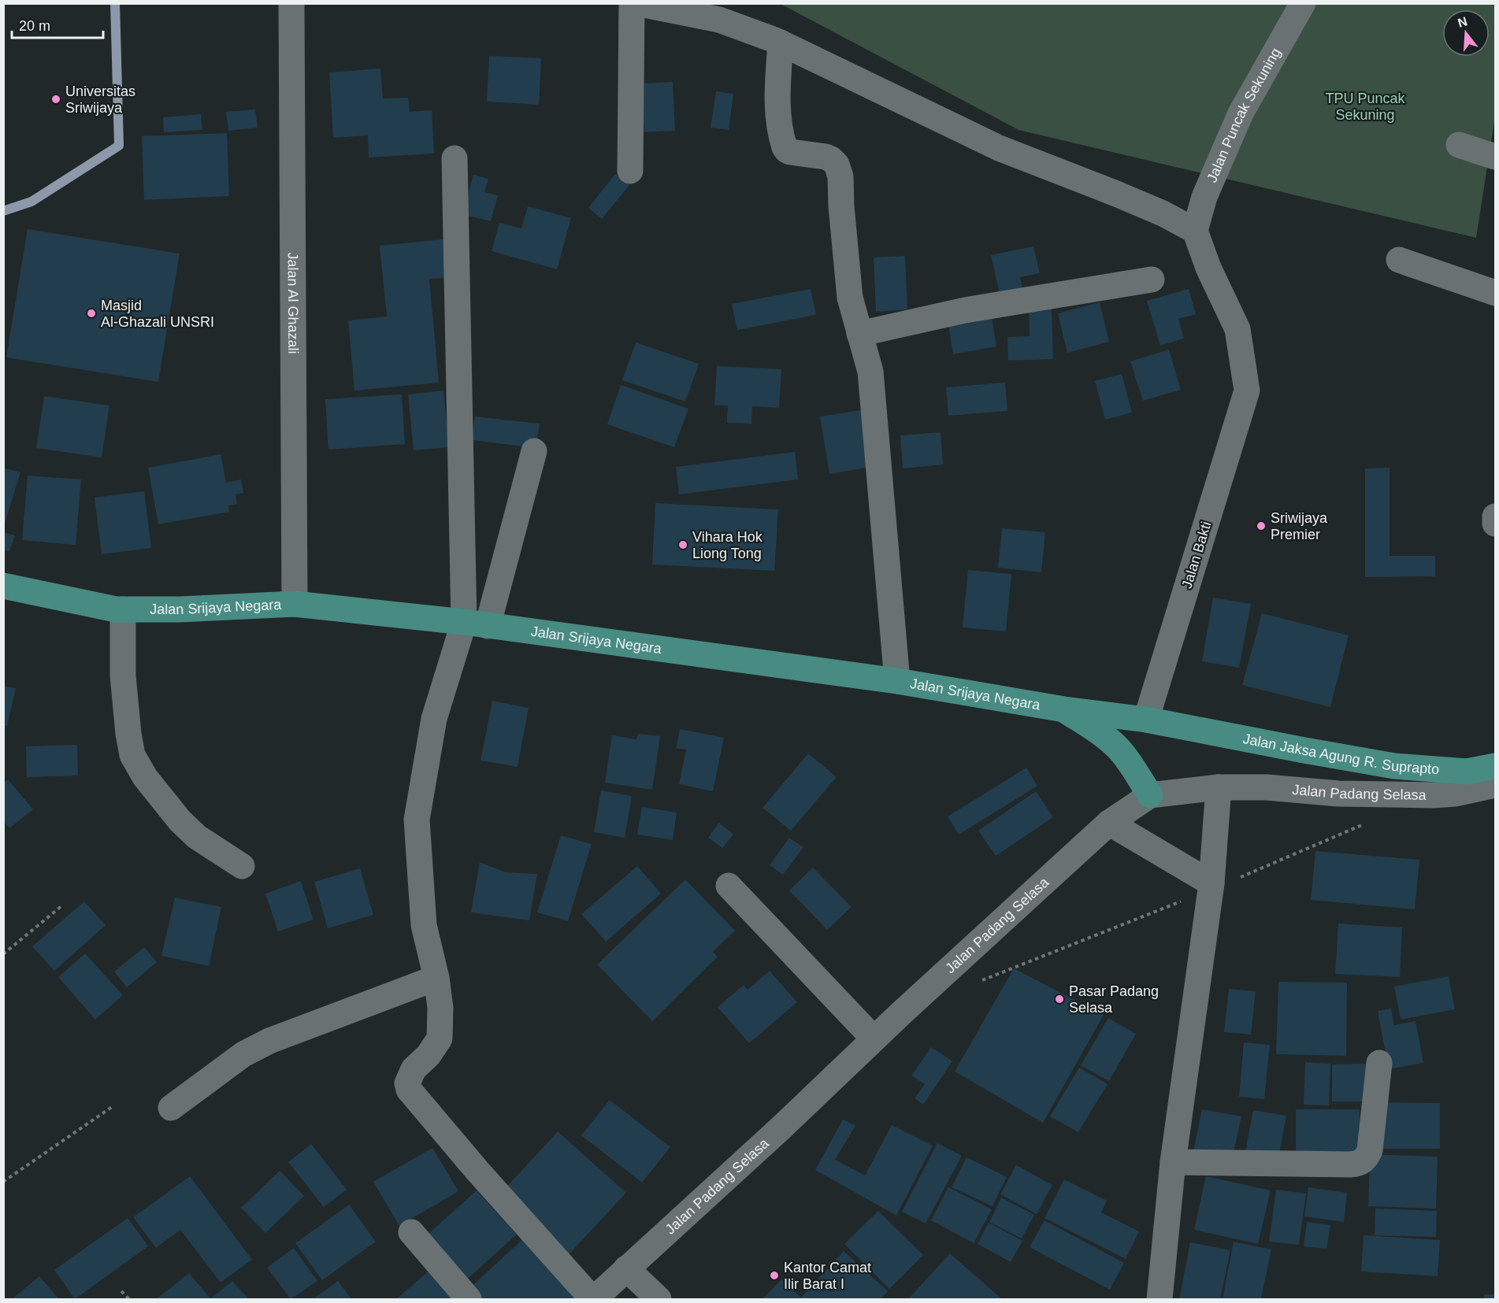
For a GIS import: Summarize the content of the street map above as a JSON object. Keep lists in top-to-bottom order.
{
  "streets": {
    "main road": ["Jalan Srijaya Negara", "Jalan Jaksa Agung R. Suprapto"],
    "street": [
      "Jalan Puncak Sekuning",
      "Jalan Al Ghazali",
      "Jalan Bakti",
      "Jalan Padang Selasa"
    ]
  },
  "crossings": [
    ["Jalan Puncak Sekuning", "Jalan Bakti"],
    ["Jalan Al Ghazali", "Jalan Srijaya Negara"],
    ["Jalan Bakti", "Jalan Srijaya Negara"],
    ["Jalan Srijaya Negara", "Jalan Jaksa Agung R. Suprapto"]
  ],
  "parks": ["TPU Puncak Sekuning"],
  "places": [
    "Universitas Sriwijaya",
    "Masjid Al-Ghazali UNSRI",
    "Sriwijaya Premier",
    "Vihara Hok Liong Tong",
    "Pasar Padang Selasa",
    "Kantor Camat Ilir Barat I"
  ],
  "scale_bar": "20 m",
  "north": "top"
}
